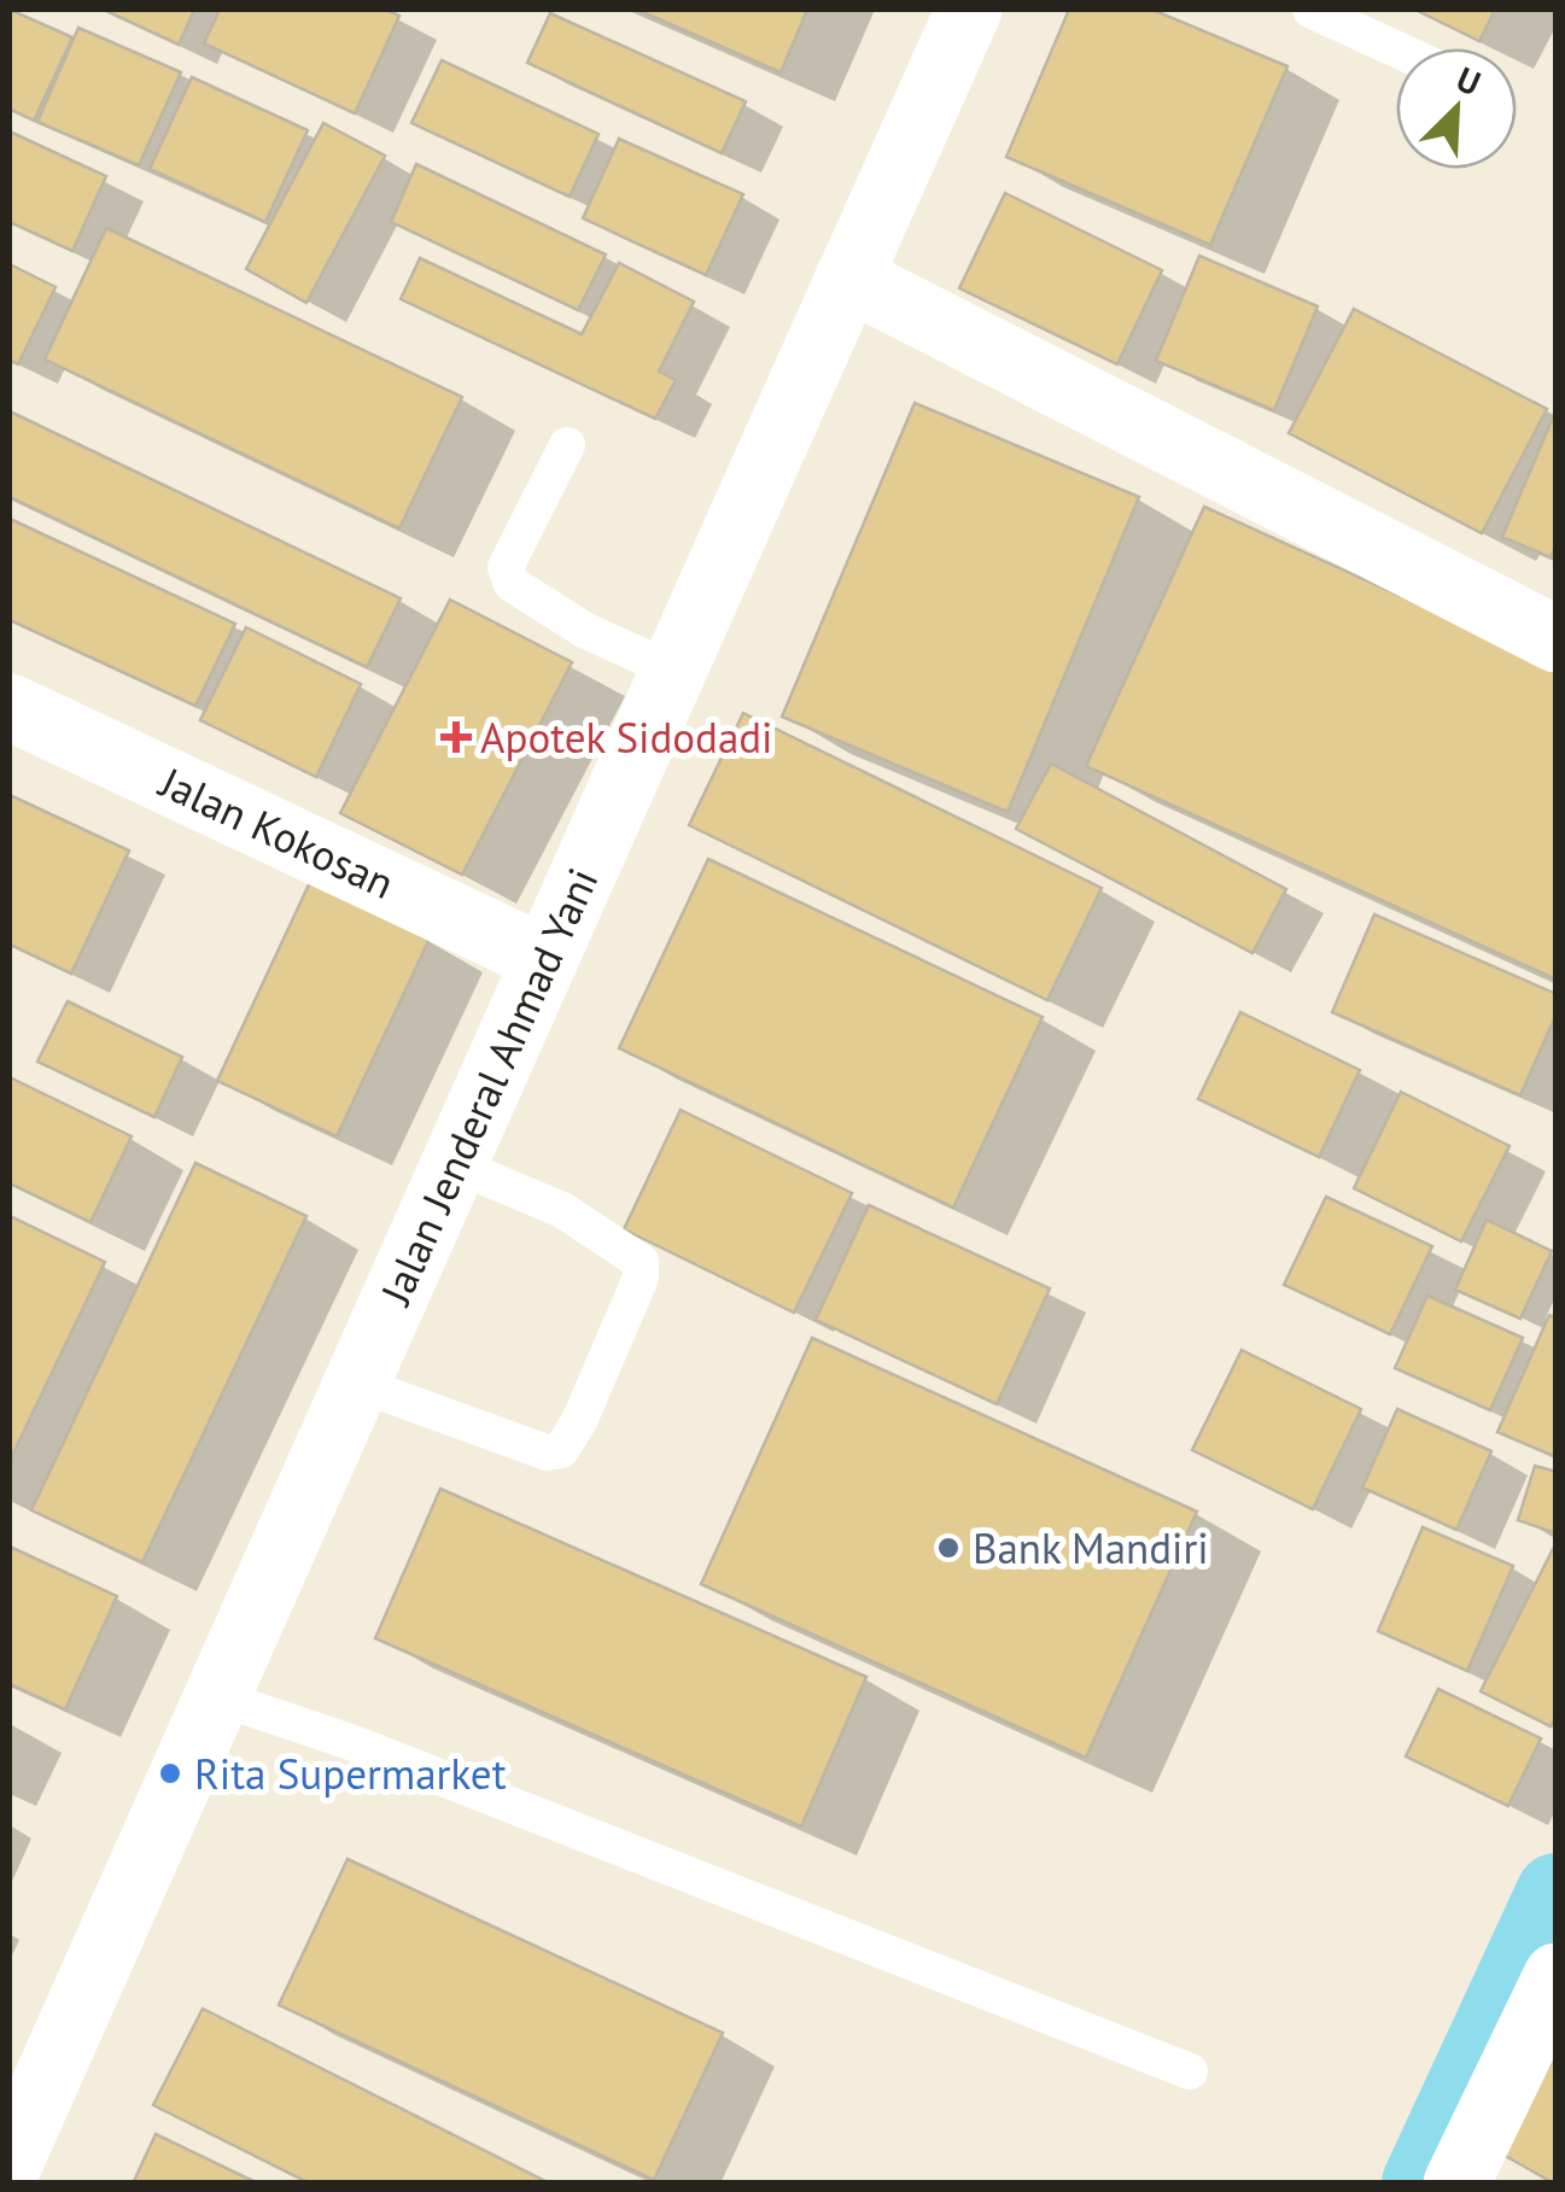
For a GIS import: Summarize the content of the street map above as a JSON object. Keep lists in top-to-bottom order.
{
  "streets": {
    "main road": ["Jalan Kokosan", "Jalan Jenderal Ahmad Yani"]
  },
  "crossings": [
    ["Jalan Kokosan", "Jalan Jenderal Ahmad Yani"]
  ],
  "places": {
    "health": ["Apotek Sidodadi"],
    "other": ["Bank Mandiri", "Rita Supermarket"]
  },
  "north": "top right"
}
